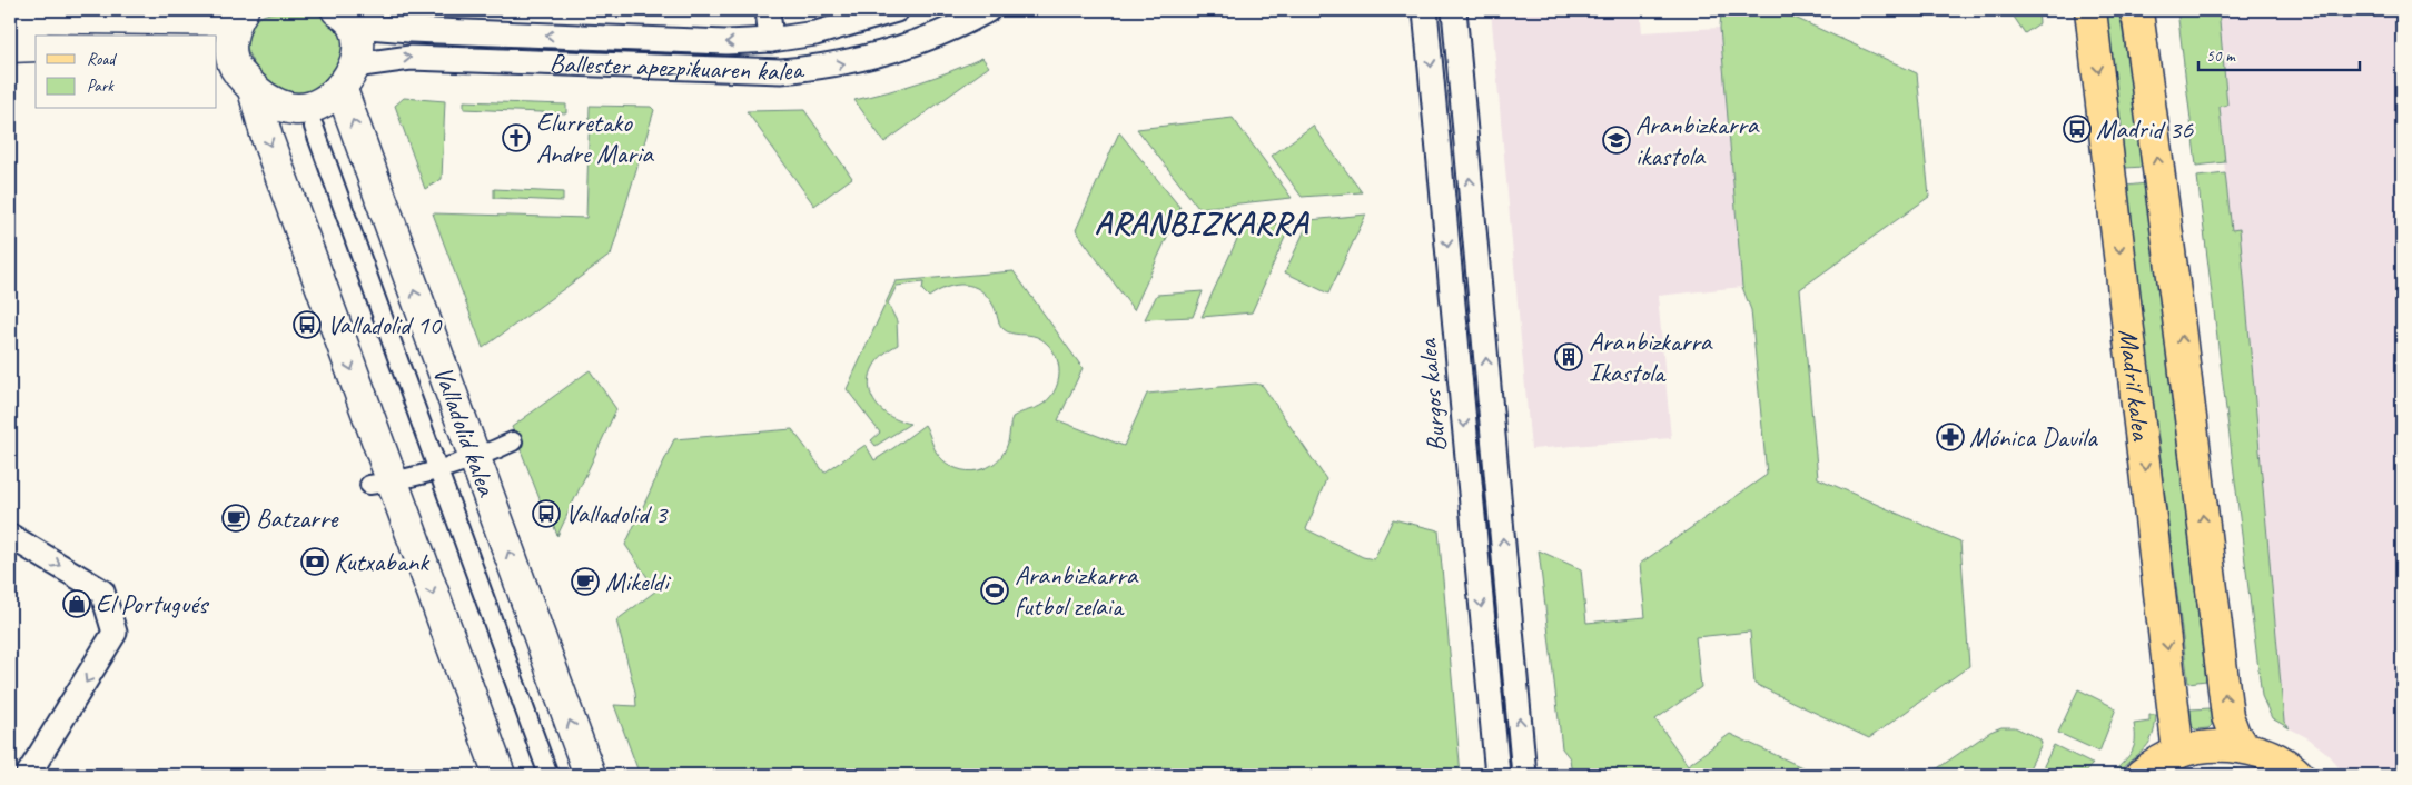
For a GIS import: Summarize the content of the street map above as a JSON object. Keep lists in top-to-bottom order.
{
  "streets": {
    "main road": ["Madril kalea", "Valladolid kalea"],
    "street": ["Ballester apezpikuaren kalea", "Burgos kalea"]
  },
  "crossings": [
    ["Ballester apezpikuaren kalea", "Valladolid kalea"]
  ],
  "districts": ["ARANBIZKARRA"],
  "places": {
    "bus stop": ["Madrid 36", "Valladolid 10", "Valladolid 3"],
    "church": ["Elurretako Andre Maria"],
    "school or university": ["Aranbizkarra ikastola"],
    "building": ["Aranbizkarra Ikastola"],
    "pharmacy": ["Mónica Davila"],
    "cafe": ["Batzarre", "Mikeldi"],
    "bank": ["Kutxabank"],
    "sports": ["Aranbizkarra futbol zelaia"],
    "shop": ["El Portugués"]
  },
  "legend": ["Road", "Park"],
  "scale_bar": "50 m"
}
